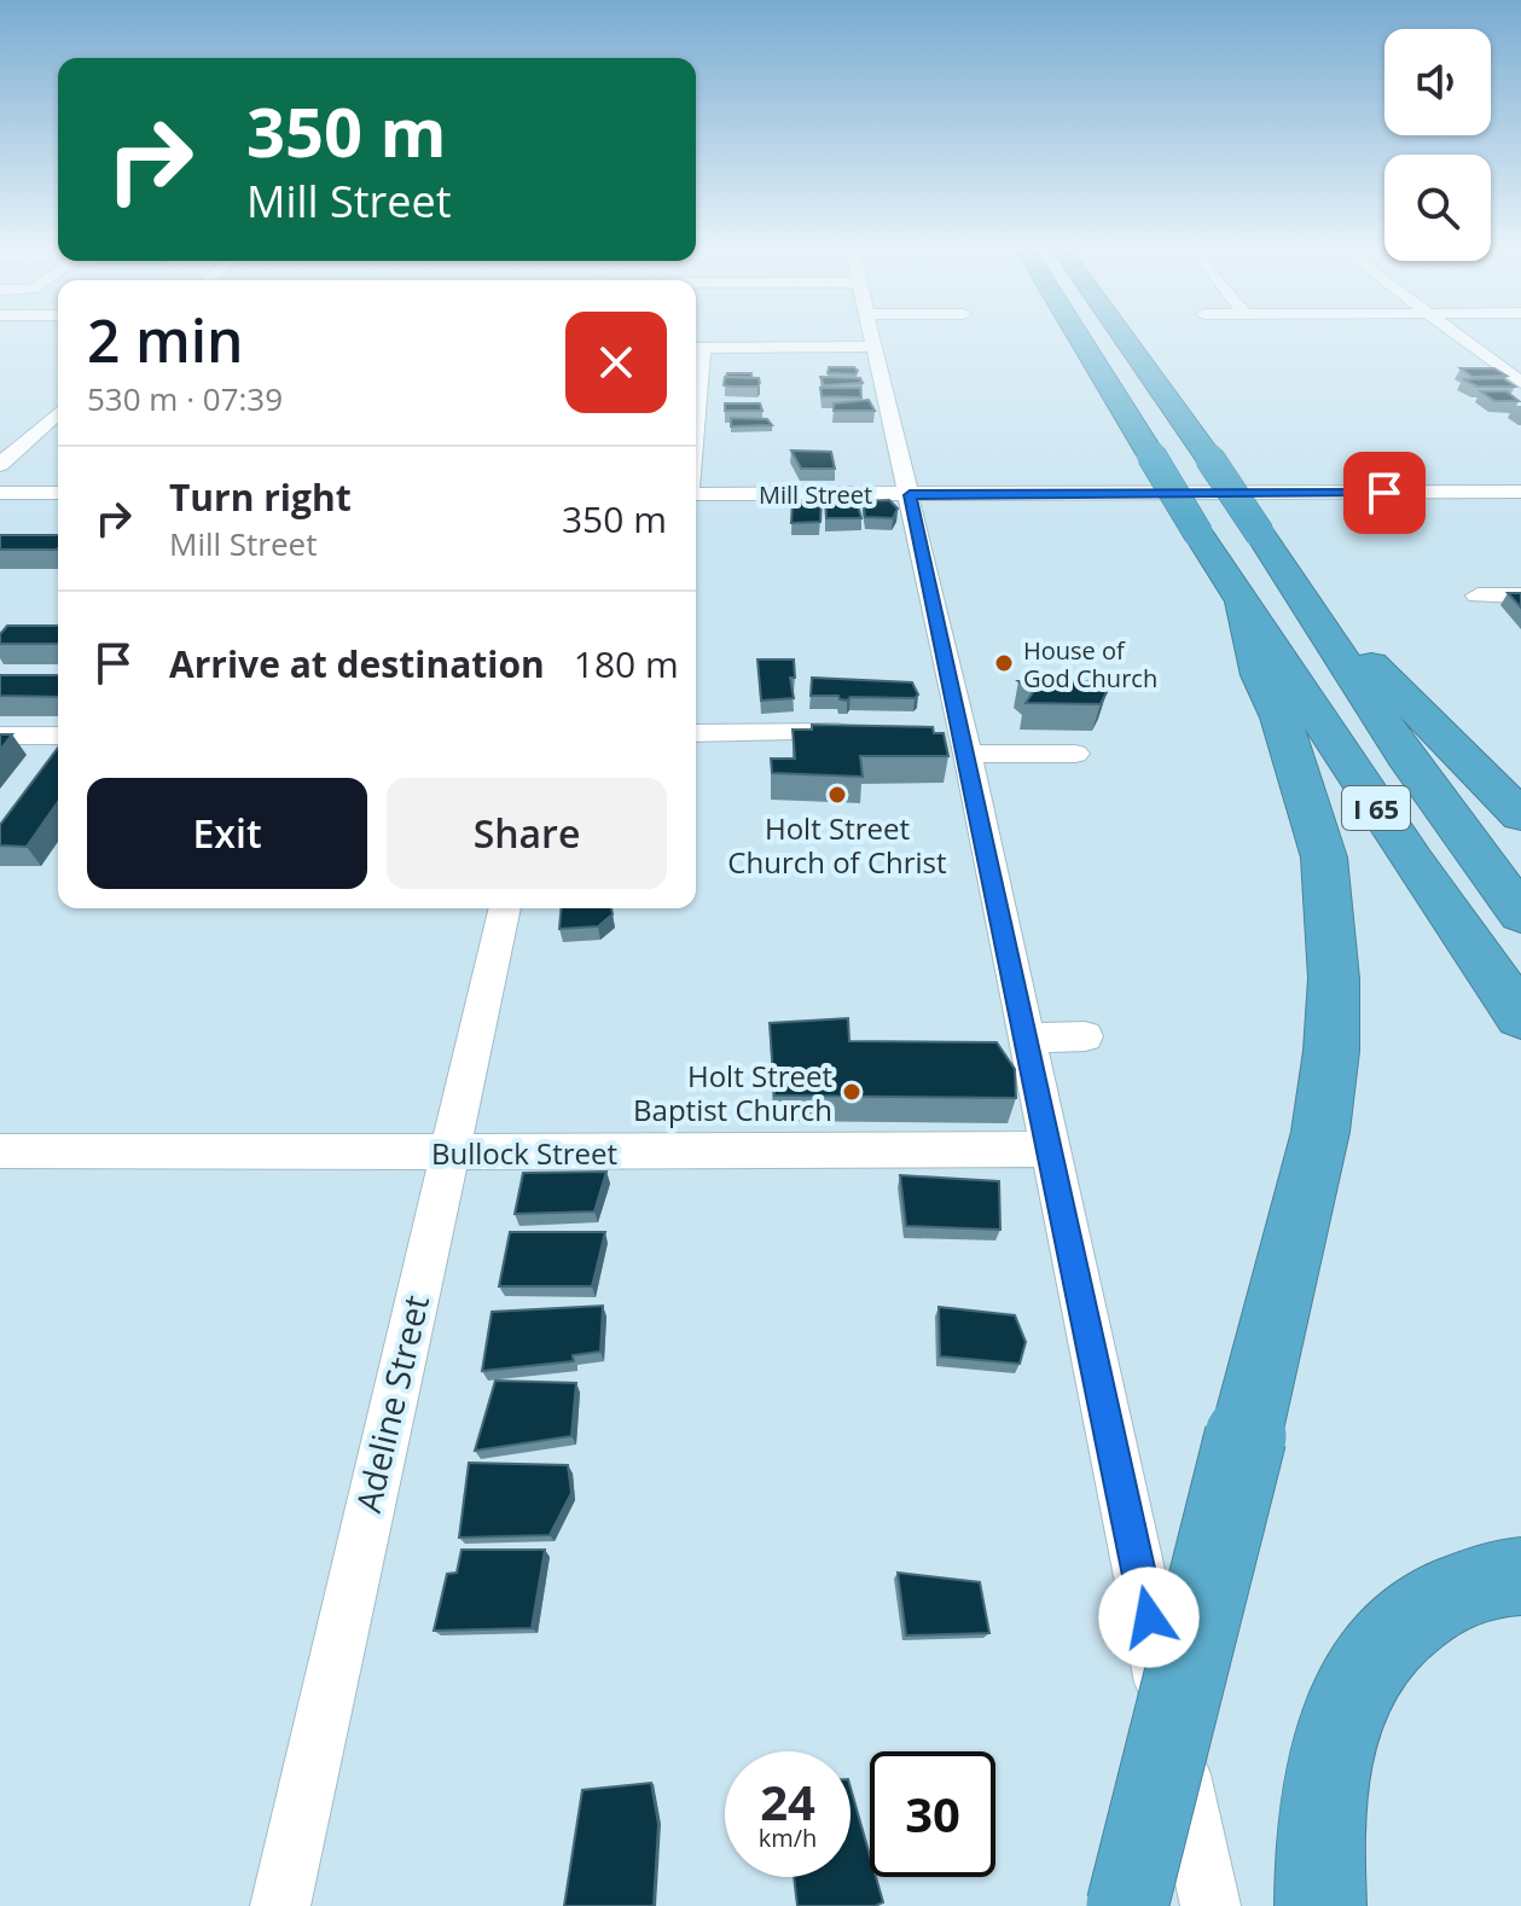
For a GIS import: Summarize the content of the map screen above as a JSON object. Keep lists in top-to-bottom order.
{
  "streets": {
    "highway": ["I 65"],
    "street": ["Mill Street", "Bullock Street", "Adeline Street"]
  },
  "crossings": [
    ["Bullock Street", "Adeline Street"]
  ],
  "places": ["House of God Church", "Holt Street Church of Christ", "Holt Street Baptist Church"],
  "page": {
    "turn": ["350 m", "Mill Street"],
    "heading": ["2 min", "530 m · 07:39"],
    "list": [
      {
        "name": "Turn right",
        "note": "Mill Street",
        "value": "350 m"
      },
      {
        "name": "Arrive at destination",
        "value": "180 m"
      }
    ],
    "buttons": ["Exit", "Share"],
    "speed": "24 km/h",
    "limit": "30"
  }
}
